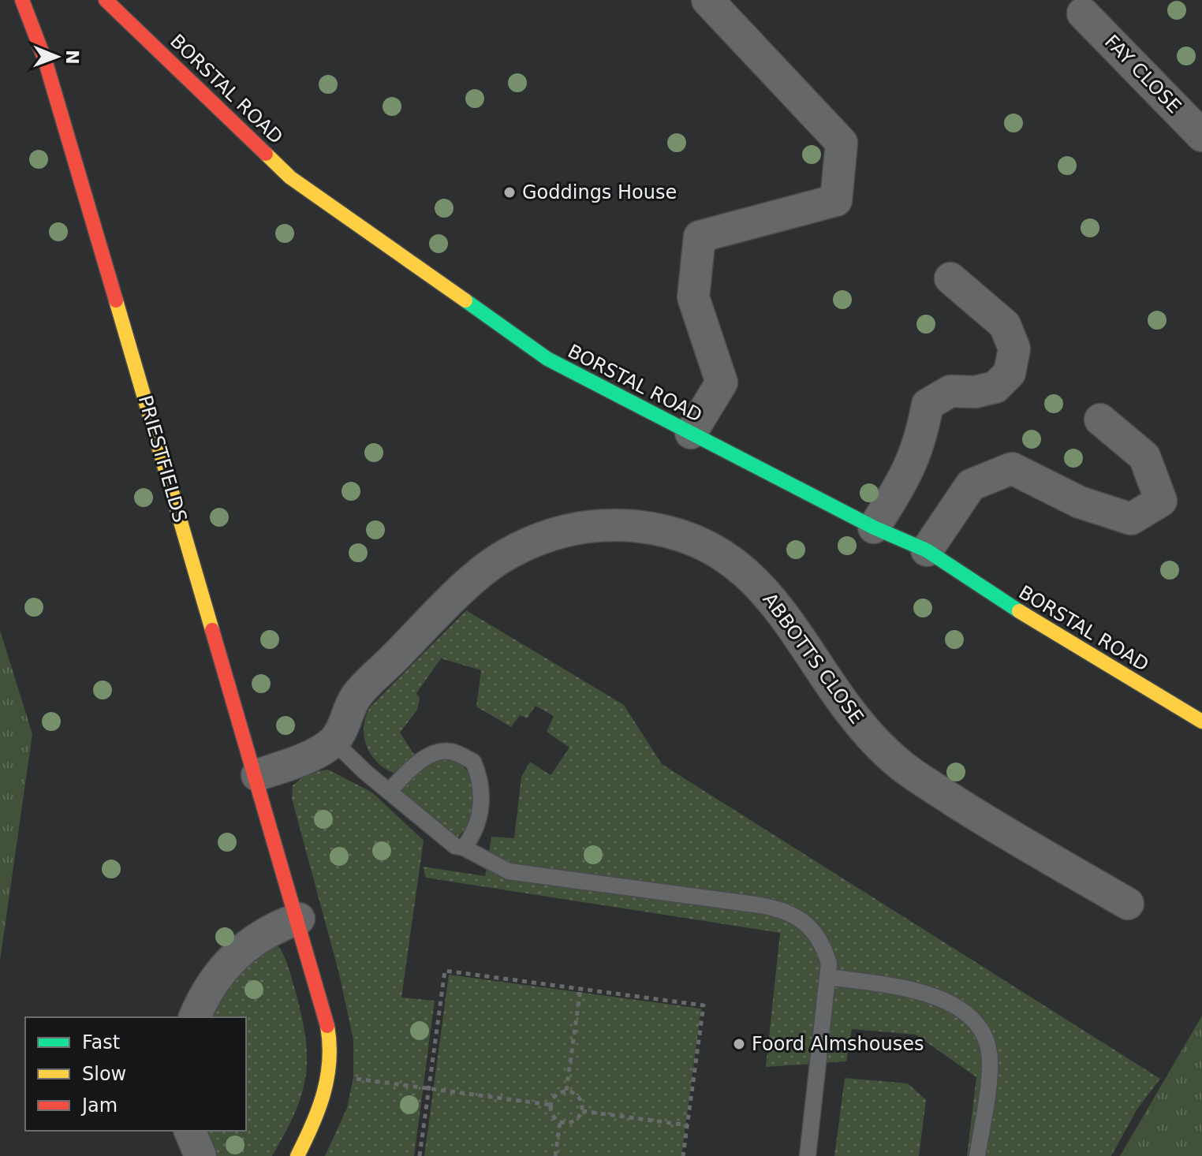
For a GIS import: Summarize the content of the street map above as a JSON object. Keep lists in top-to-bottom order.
{
  "streets": {
    "street": [
      "FAY CLOSE",
      "BORSTAL ROAD",
      "PRIESTFIELDS",
      "ABBOTTS CLOSE"
    ]
  },
  "places": ["Goddings House", "Foord Almshouses"],
  "legend": ["Fast", "Slow", "Jam"],
  "north": "right"
}
